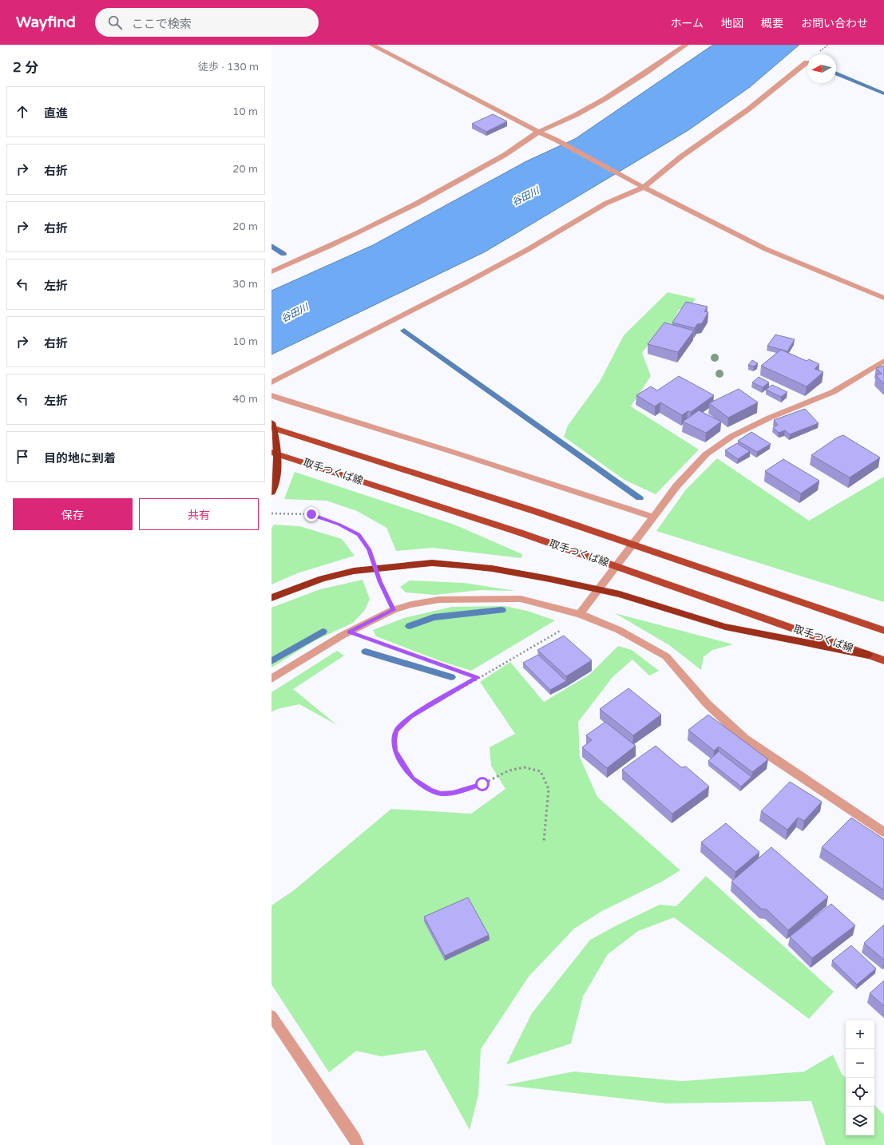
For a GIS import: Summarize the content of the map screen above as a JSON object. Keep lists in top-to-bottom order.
{
  "streets": {
    "main road": ["取手つくば線"]
  },
  "water": ["谷田川"],
  "north": "left",
  "page": {
    "header": "Wayfind",
    "search": "ここで検索",
    "nav": [
      "ホーム",
      "地図",
      "概要",
      "お問い合わせ"
    ],
    "heading": ["2 分", "徒歩 · 130 m"],
    "list": [
      ["直進", "10 m"],
      ["右折", "20 m"],
      ["右折", "20 m"],
      ["左折", "30 m"],
      ["右折", "10 m"],
      ["左折", "40 m"],
      "目的地に到着"
    ],
    "buttons": ["保存", "共有"],
    "map_buttons": ["+", "−"]
  }
}
